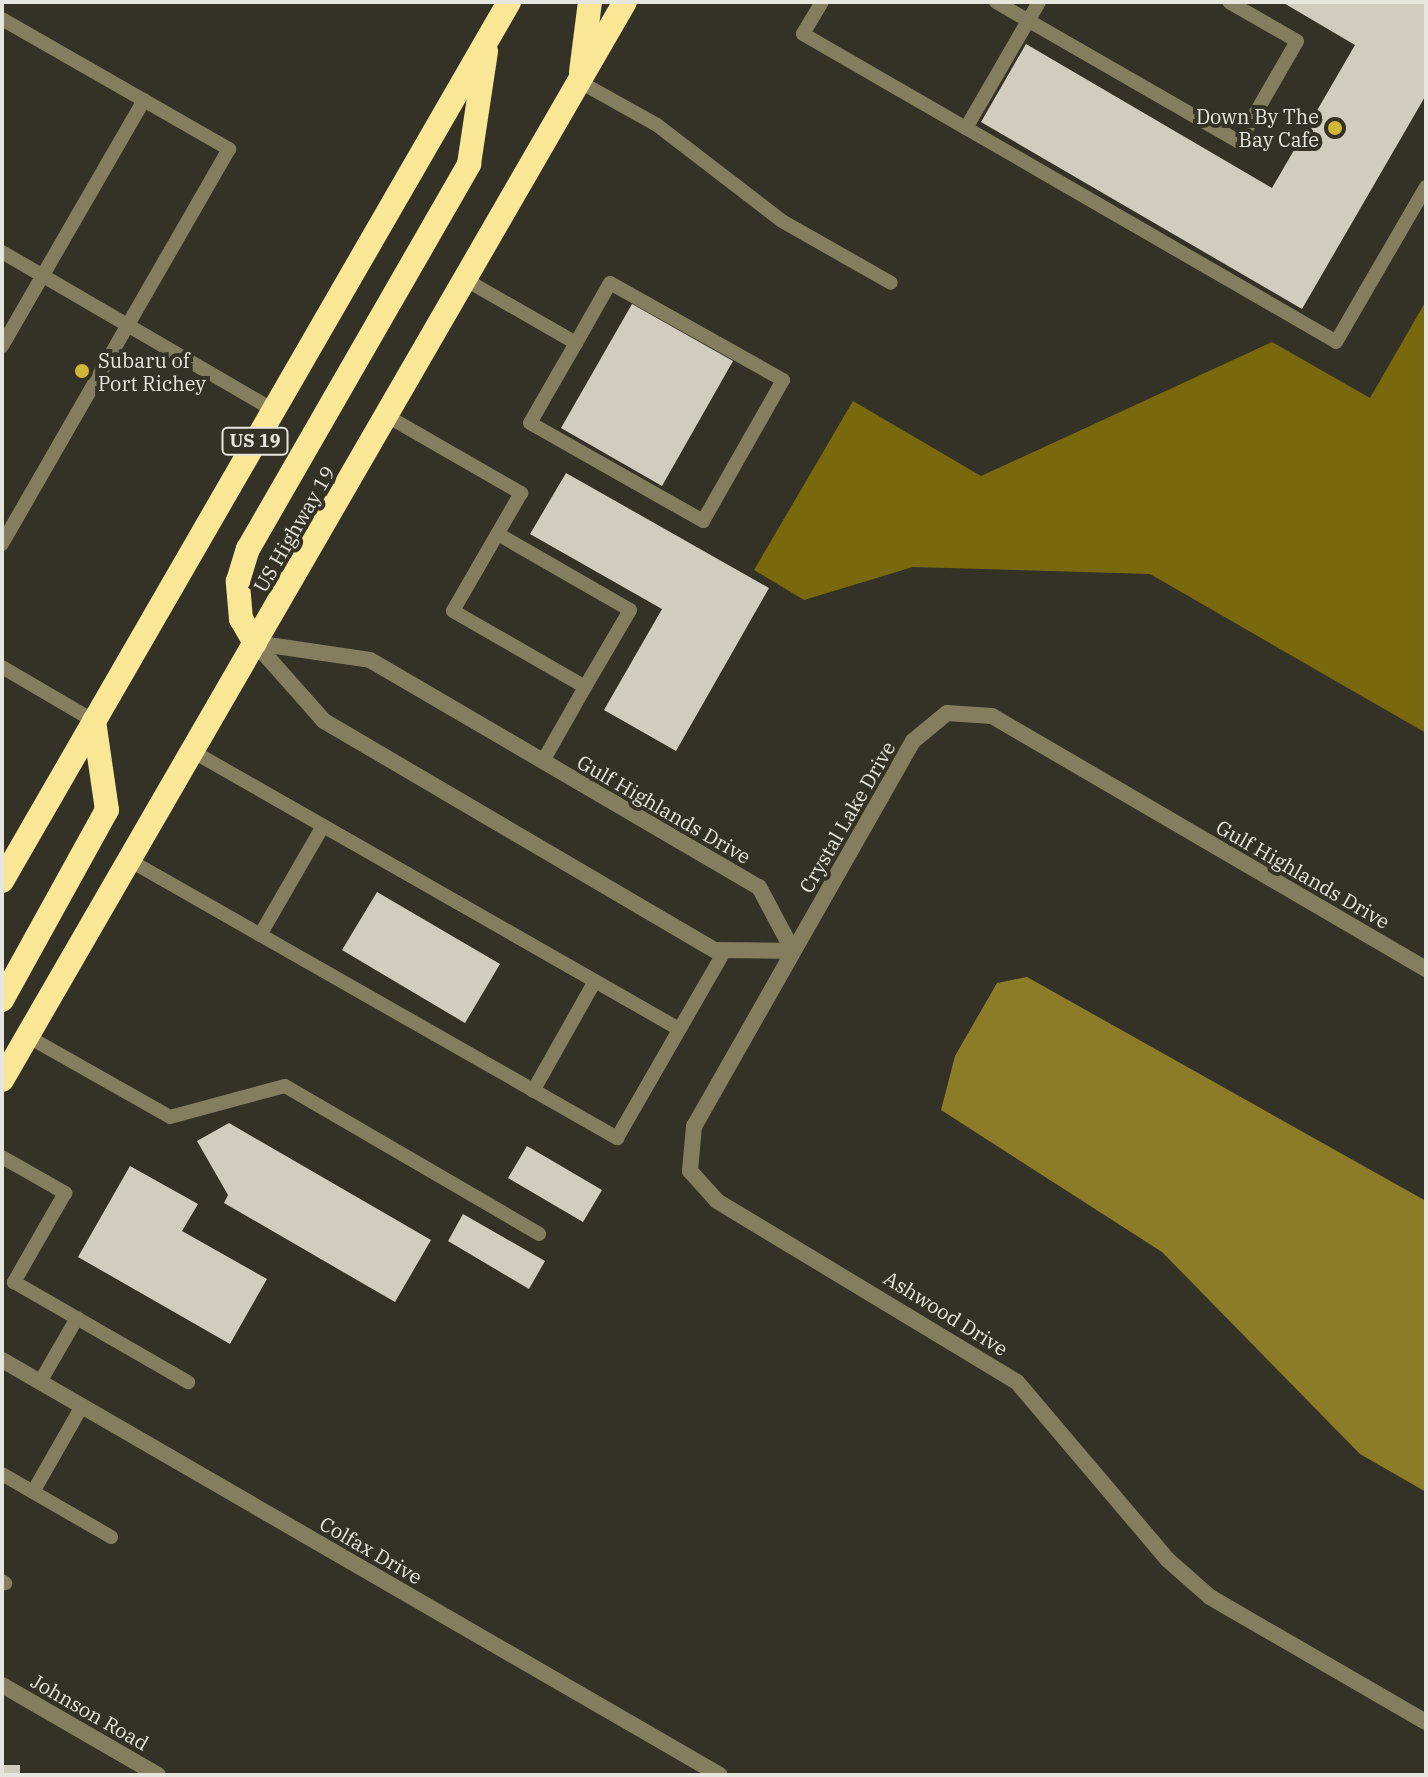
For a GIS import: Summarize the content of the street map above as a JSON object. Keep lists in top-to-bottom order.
{
  "streets": {
    "highway": ["US 19", "US Highway 19"],
    "street": [
      "Gulf Highlands Drive",
      "Crystal Lake Drive",
      "Ashwood Drive",
      "Colfax Drive",
      "Johnson Road"
    ]
  },
  "crossings": [
    ["US Highway 19", "Gulf Highlands Drive"],
    ["Gulf Highlands Drive", "Crystal Lake Drive"],
    ["Gulf Highlands Drive", "Ashwood Drive"],
    ["Crystal Lake Drive", "Ashwood Drive"]
  ],
  "places": ["Down By The Bay Cafe", "Subaru of Port Richey"]
}
